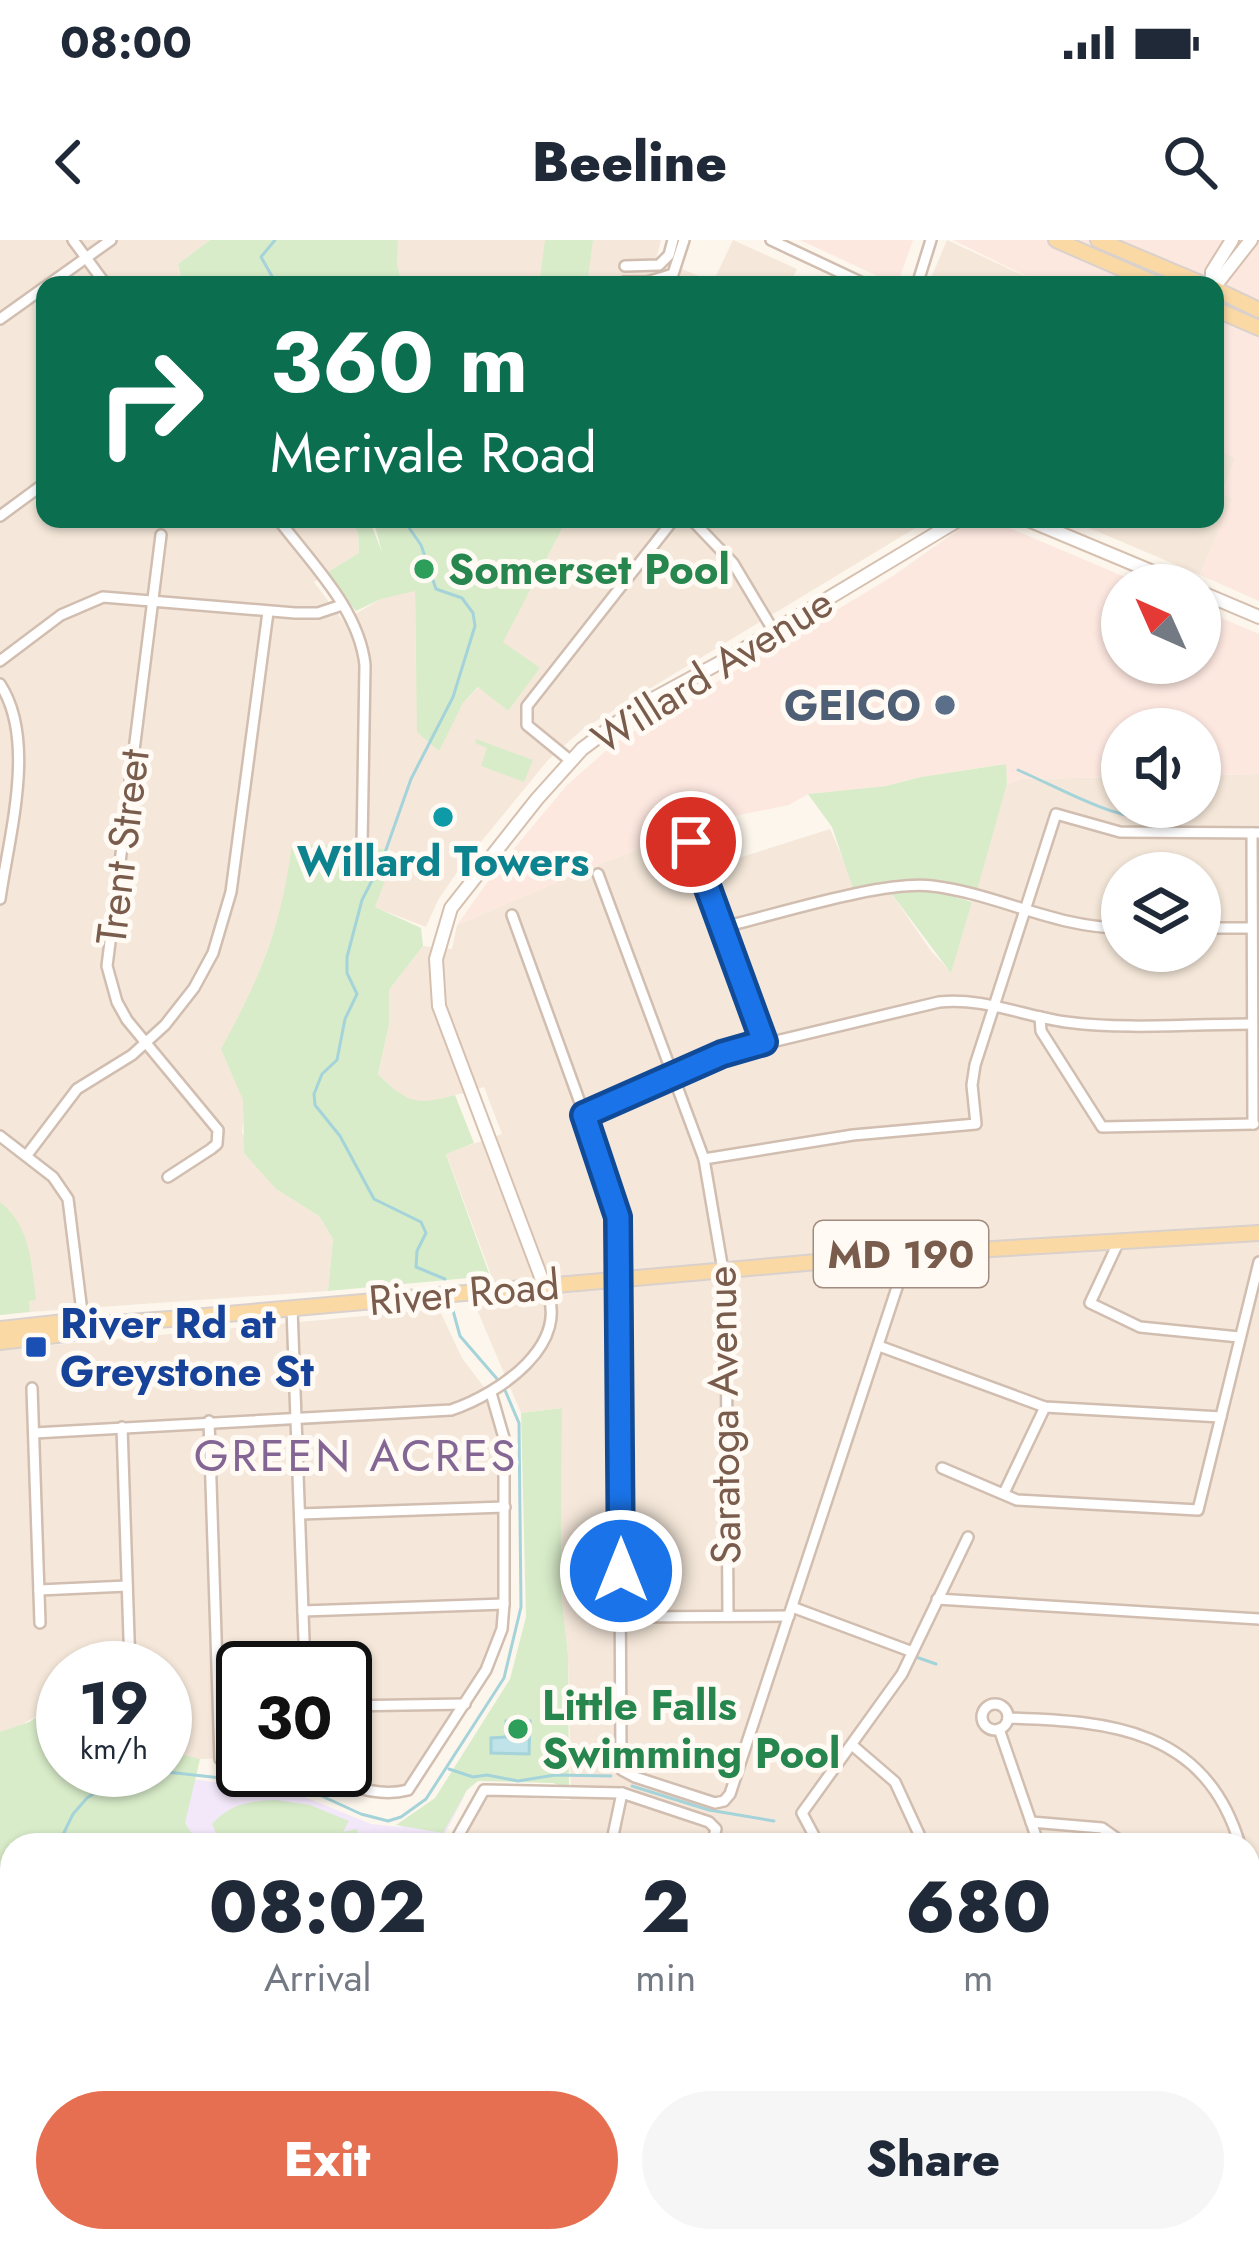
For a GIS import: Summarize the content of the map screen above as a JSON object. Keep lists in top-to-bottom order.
{
  "streets": {
    "main road": ["MD 190", "River Road"],
    "street": ["Willard Avenue", "Trent Street", "Saratoga Avenue"]
  },
  "crossings": [
    ["Willard Avenue", "River Road"],
    ["River Road", "Saratoga Avenue"]
  ],
  "districts": ["GREEN ACRES"],
  "places": {
    "other": [
      "Somerset Pool",
      "GEICO",
      "Willard Towers",
      "Little Falls Swimming Pool"
    ],
    "transit": ["River Rd at Greystone St"]
  },
  "north": "top left",
  "page": {
    "status": "08:00",
    "header": "Beeline",
    "turn": ["360 m", "Merivale Road"],
    "speed": "19 km/h",
    "limit": "30",
    "eta": [
      "08:02",
      "Arrival",
      "2",
      "min",
      "680",
      "m"
    ],
    "buttons": ["Exit", "Share"]
  }
}
